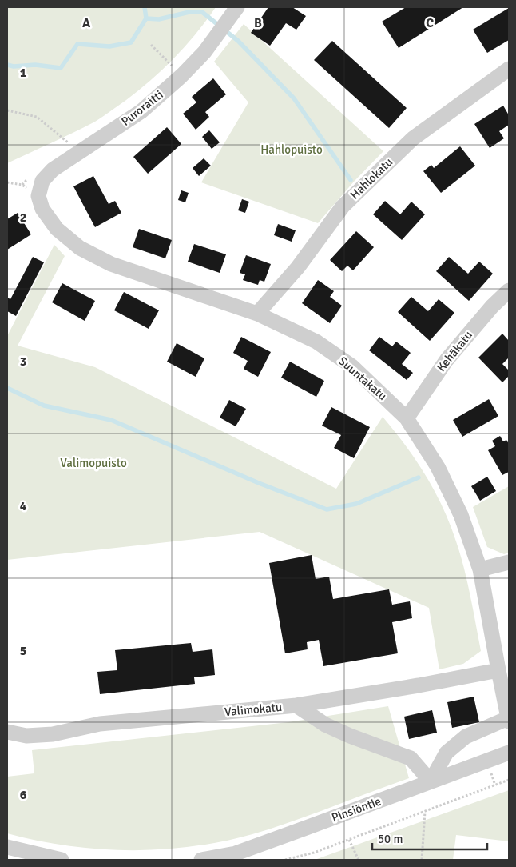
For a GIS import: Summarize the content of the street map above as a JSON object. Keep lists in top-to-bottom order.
{
  "streets": {
    "street": [
      "Puroraitti",
      "Hahlokatu",
      "Kehäkatu",
      "Suuntakatu",
      "Valimokatu",
      "Pinsiöntie"
    ]
  },
  "crossings": [
    ["Puroraitti", "Suuntakatu"],
    ["Hahlokatu", "Suuntakatu"],
    ["Kehäkatu", "Suuntakatu"],
    ["Suuntakatu", "Valimokatu"]
  ],
  "parks": ["Hahlopuisto", "Valimopuisto"],
  "scale_bar": "50 m",
  "grid": {
    "columns": ["A", "B", "C"],
    "rows": [
      "1",
      "2",
      "3",
      "4",
      "5",
      "6"
    ]
  }
}
